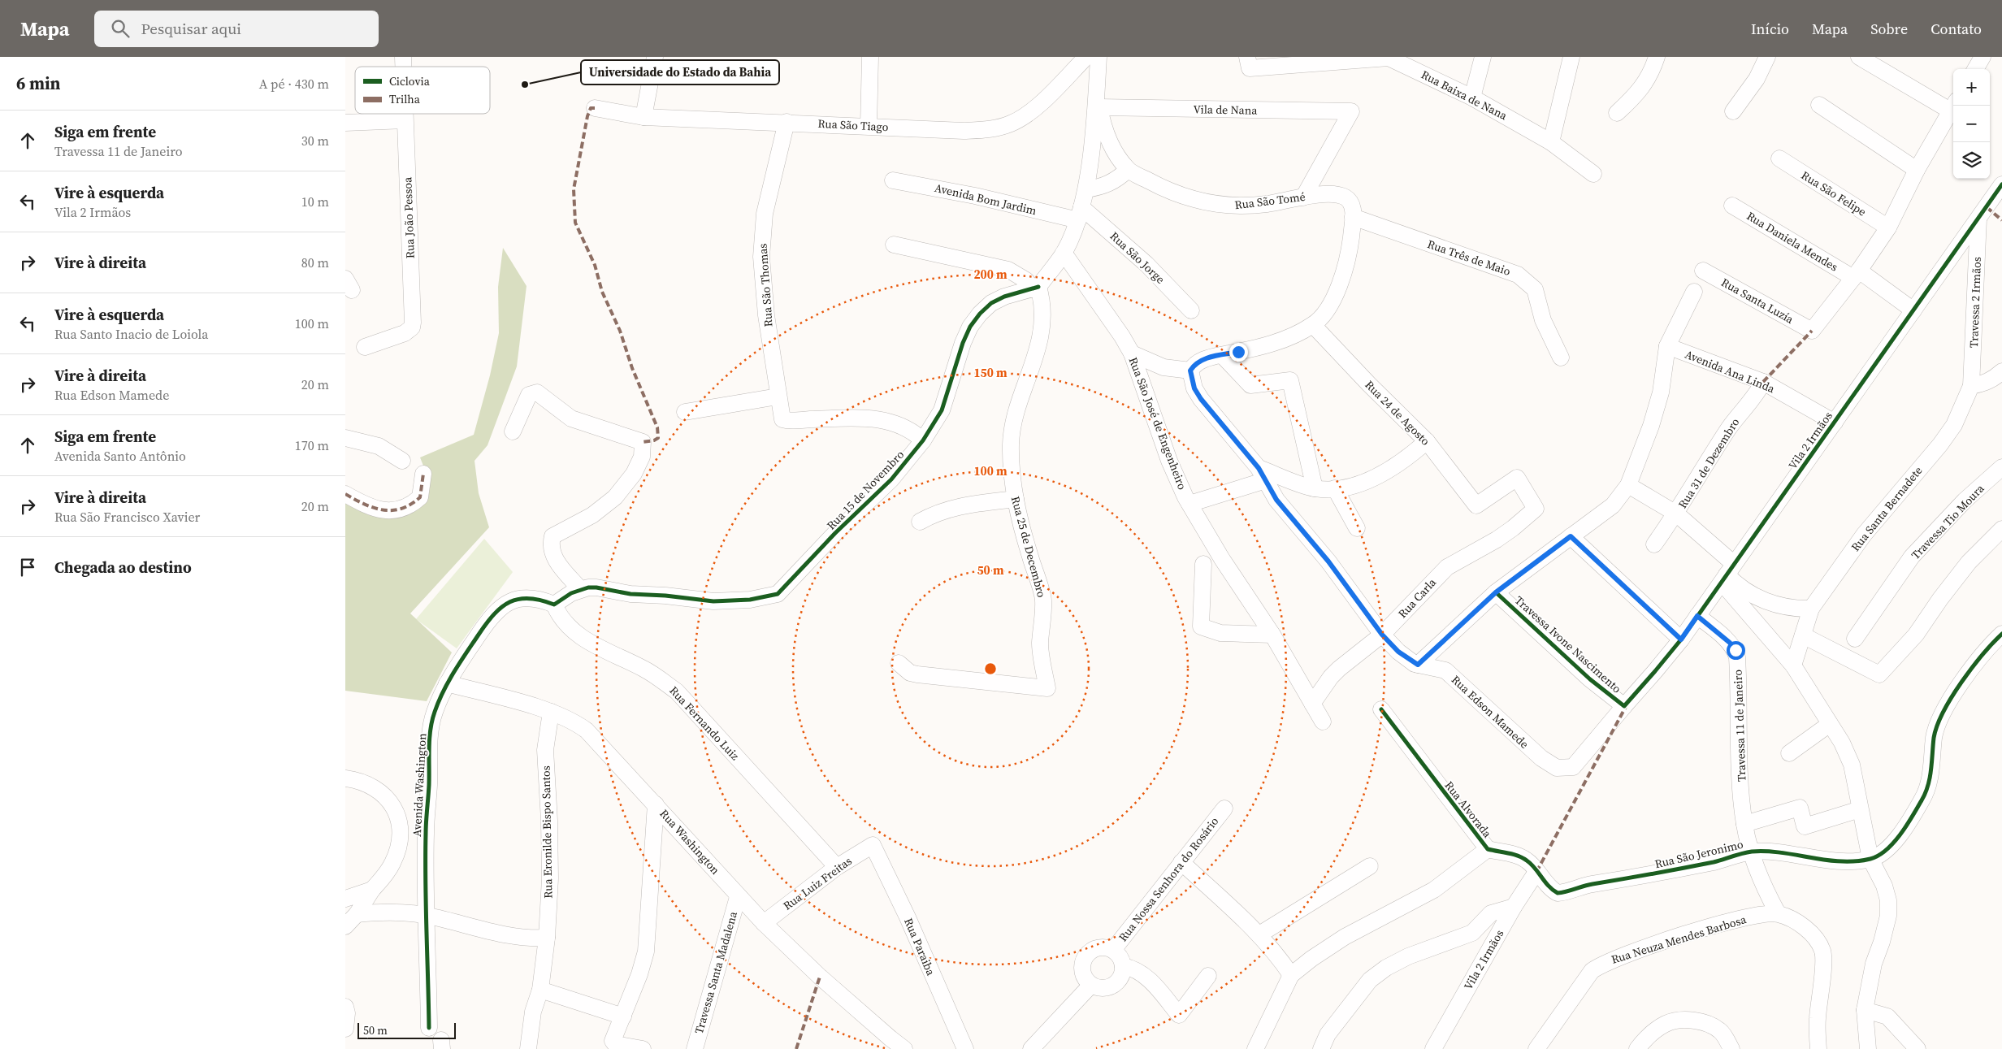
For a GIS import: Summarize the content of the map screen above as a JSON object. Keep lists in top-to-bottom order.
{
  "streets": {
    "street": [
      "Rua Baixa de Nana",
      "Vila de Nana",
      "Rua São Tiago",
      "Rua São Felipe",
      "Avenida Bom Jardim",
      "Rua São Tomé",
      "Rua João Pessoa",
      "Rua Daniela Mendes",
      "Rua São Jorge",
      "Rua Três de Maio",
      "Rua São Thomas",
      "Rua Santa Luzía",
      "Travessa 2 Irmãos",
      "Avenida Ana Linda",
      "Rua 24 de Agosto",
      "Rua São José de Engenheiro",
      "Vila 2 Irmãos",
      "Rua 31 de Dezembro",
      "Rua 15 de Novembro",
      "Rua Santa Bernadete",
      "Travessa Tio Moura",
      "Rua 25 de Decembro",
      "Rua Carla",
      "Travessa Ivone Nascimento",
      "Rua Edson Mamede",
      "Rua Fernando Luiz",
      "Travessa 11 de Janeiro",
      "Avenida Washington",
      "Rua Alvorada",
      "Rua Eronilde Bispo Santos",
      "Rua Washington",
      "Rua São Jeronimo",
      "Rua Nossa Senhora do Rosário",
      "Rua Luiz Freitas",
      "Rua Neuza Mendes Barbosa",
      "Rua Paraiba",
      "Travessa Santa Madalena"
    ]
  },
  "crossings": [
    ["Vila de Nana", "Rua São Tomé"],
    ["Rua São Tiago", "Rua São Thomas"],
    ["Avenida Bom Jardim", "Rua São Jorge"],
    ["Rua São Tomé", "Rua Três de Maio"],
    ["Rua Daniela Mendes", "Rua Santa Luzía"],
    ["Rua Daniela Mendes", "Vila 2 Irmãos"],
    ["Rua São Thomas", "Rua 15 de Novembro"],
    ["Travessa 2 Irmãos", "Vila 2 Irmãos"],
    ["Travessa 2 Irmãos", "Rua Santa Bernadete"],
    ["Avenida Ana Linda", "Vila 2 Irmãos"],
    ["Avenida Ana Linda", "Rua 31 de Dezembro"],
    ["Rua 24 de Agosto", "Rua Carla"],
    ["Rua São José de Engenheiro", "Rua Carla"],
    ["Vila 2 Irmãos", "Travessa Ivone Nascimento"],
    ["Vila 2 Irmãos", "Rua Edson Mamede"],
    ["Vila 2 Irmãos", "Travessa 11 de Janeiro"],
    ["Vila 2 Irmãos", "Rua Alvorada"],
    ["Rua 15 de Novembro", "Rua 25 de Decembro"],
    ["Rua Carla", "Rua Edson Mamede"],
    ["Rua Fernando Luiz", "Avenida Washington"],
    ["Rua Fernando Luiz", "Rua Luiz Freitas"],
    ["Travessa 11 de Janeiro", "Rua São Jeronimo"],
    ["Travessa 11 de Janeiro", "Rua Neuza Mendes Barbosa"],
    ["Avenida Washington", "Rua Washington"],
    ["Rua Alvorada", "Rua São Jeronimo"],
    ["Rua Eronilde Bispo Santos", "Rua Washington"],
    ["Rua Washington", "Rua Luiz Freitas"],
    ["Rua Washington", "Travessa Santa Madalena"],
    ["Rua Luiz Freitas", "Rua Paraiba"]
  ],
  "places": ["Universidade do Estado da Bahia"],
  "legend": ["Ciclovia", "Trilha"],
  "scale_bar": "50 m",
  "page": {
    "header": "Mapa",
    "search": "Pesquisar aqui",
    "nav": [
      "Início",
      "Mapa",
      "Sobre",
      "Contato"
    ],
    "heading": ["6 min", "A pé · 430 m"],
    "map_buttons": ["+", "−"],
    "list": [
      ["Siga em frente", "Travessa 11 de Janeiro", "30 m"],
      ["Vire à esquerda", "Vila 2 Irmãos", "10 m"],
      ["Vire à direita", "80 m"],
      ["Vire à esquerda", "Rua Santo Inacio de Loiola", "100 m"],
      ["Vire à direita", "Rua Edson Mamede", "20 m"],
      ["Siga em frente", "Avenida Santo Antônio", "170 m"],
      ["Vire à direita", "Rua São Francisco Xavier", "20 m"],
      "Chegada ao destino"
    ],
    "scale": "50 m"
  },
  "rings": [
    "200 m",
    "150 m",
    "100 m",
    "50 m"
  ]
}
